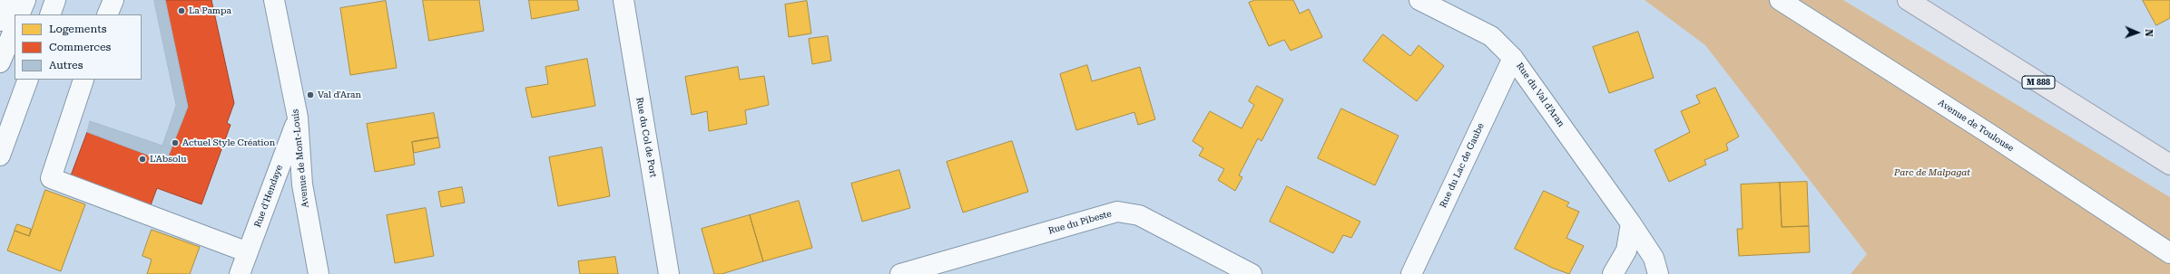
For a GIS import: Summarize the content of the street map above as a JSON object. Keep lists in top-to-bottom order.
{
  "streets": {
    "main road": ["M 888"],
    "street": [
      "Rue du Val d'Aran",
      "Avenue de Toulouse",
      "Rue du Col de Port",
      "Avenue de Mont-Louis",
      "Rue du Lac de Gaube",
      "Rue d'Hendaye",
      "Rue du Pibeste"
    ]
  },
  "crossings": [
    ["Rue du Val d'Aran", "Rue du Lac de Gaube"],
    ["Avenue de Mont-Louis", "Rue d'Hendaye"]
  ],
  "parks": ["Parc de Malpagat"],
  "places": [
    "La Pampa",
    "Val d'Aran",
    "Actuel Style Création",
    "L'Absolu"
  ],
  "legend": ["Logements", "Commerces", "Autres"],
  "north": "right"
}
